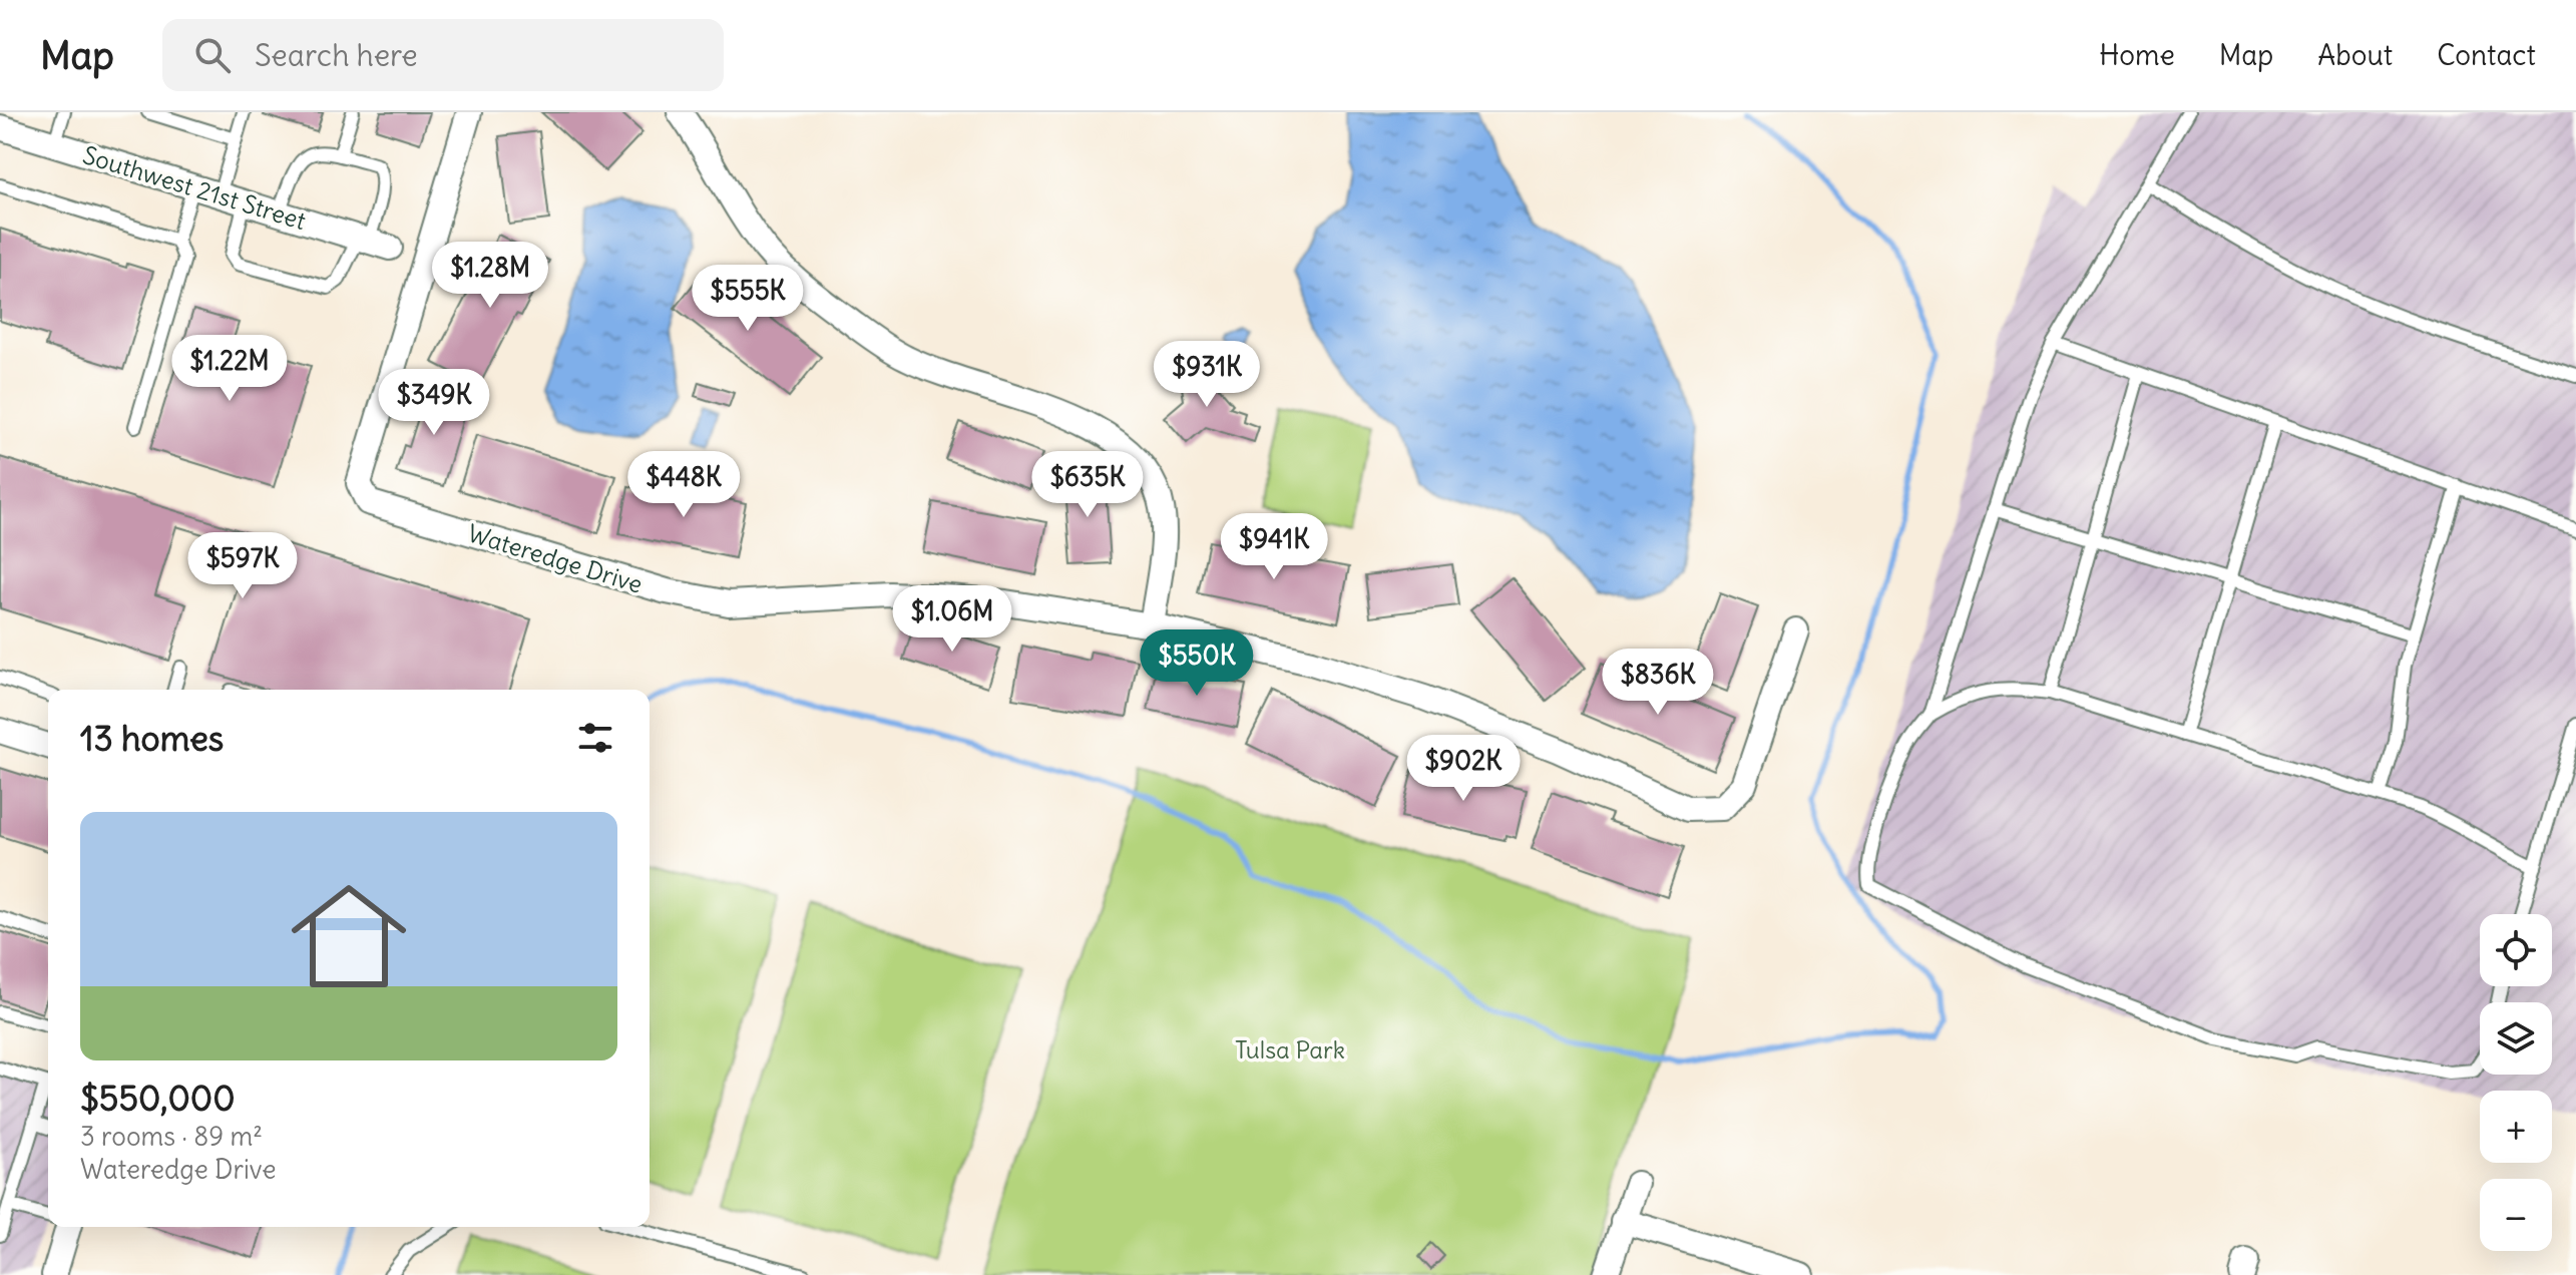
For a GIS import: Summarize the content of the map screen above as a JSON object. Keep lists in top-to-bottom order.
{
  "streets": {
    "street": ["Southwest 21st Street", "Wateredge Drive"]
  },
  "parks": ["Tulsa Park"],
  "page": {
    "header": "Map",
    "search": "Search here",
    "nav": [
      "Home",
      "Map",
      "About",
      "Contact"
    ],
    "price": [
      "$1.28M",
      "$555K",
      "$1.22M",
      "$931K",
      "$349K",
      "$448K",
      "$635K",
      "$941K",
      "$597K",
      "$1.06M",
      "$550K",
      "$836K",
      "$902K"
    ],
    "heading": "13 homes",
    "list": [
      {
        "name": "$550,000",
        "note": "3 rooms · 89 m² · Wateredge Drive"
      }
    ],
    "map_buttons": ["+", "−"]
  }
}
